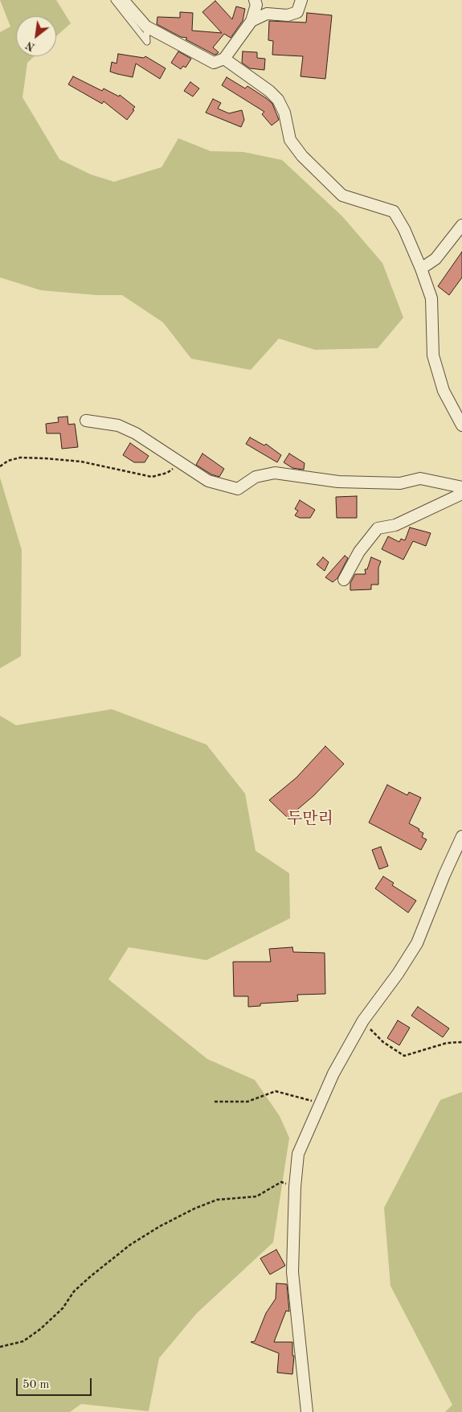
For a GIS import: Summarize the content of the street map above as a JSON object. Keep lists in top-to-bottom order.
{
  "districts": ["두만리"],
  "scale_bar": "50 m",
  "north": "bottom left"
}
